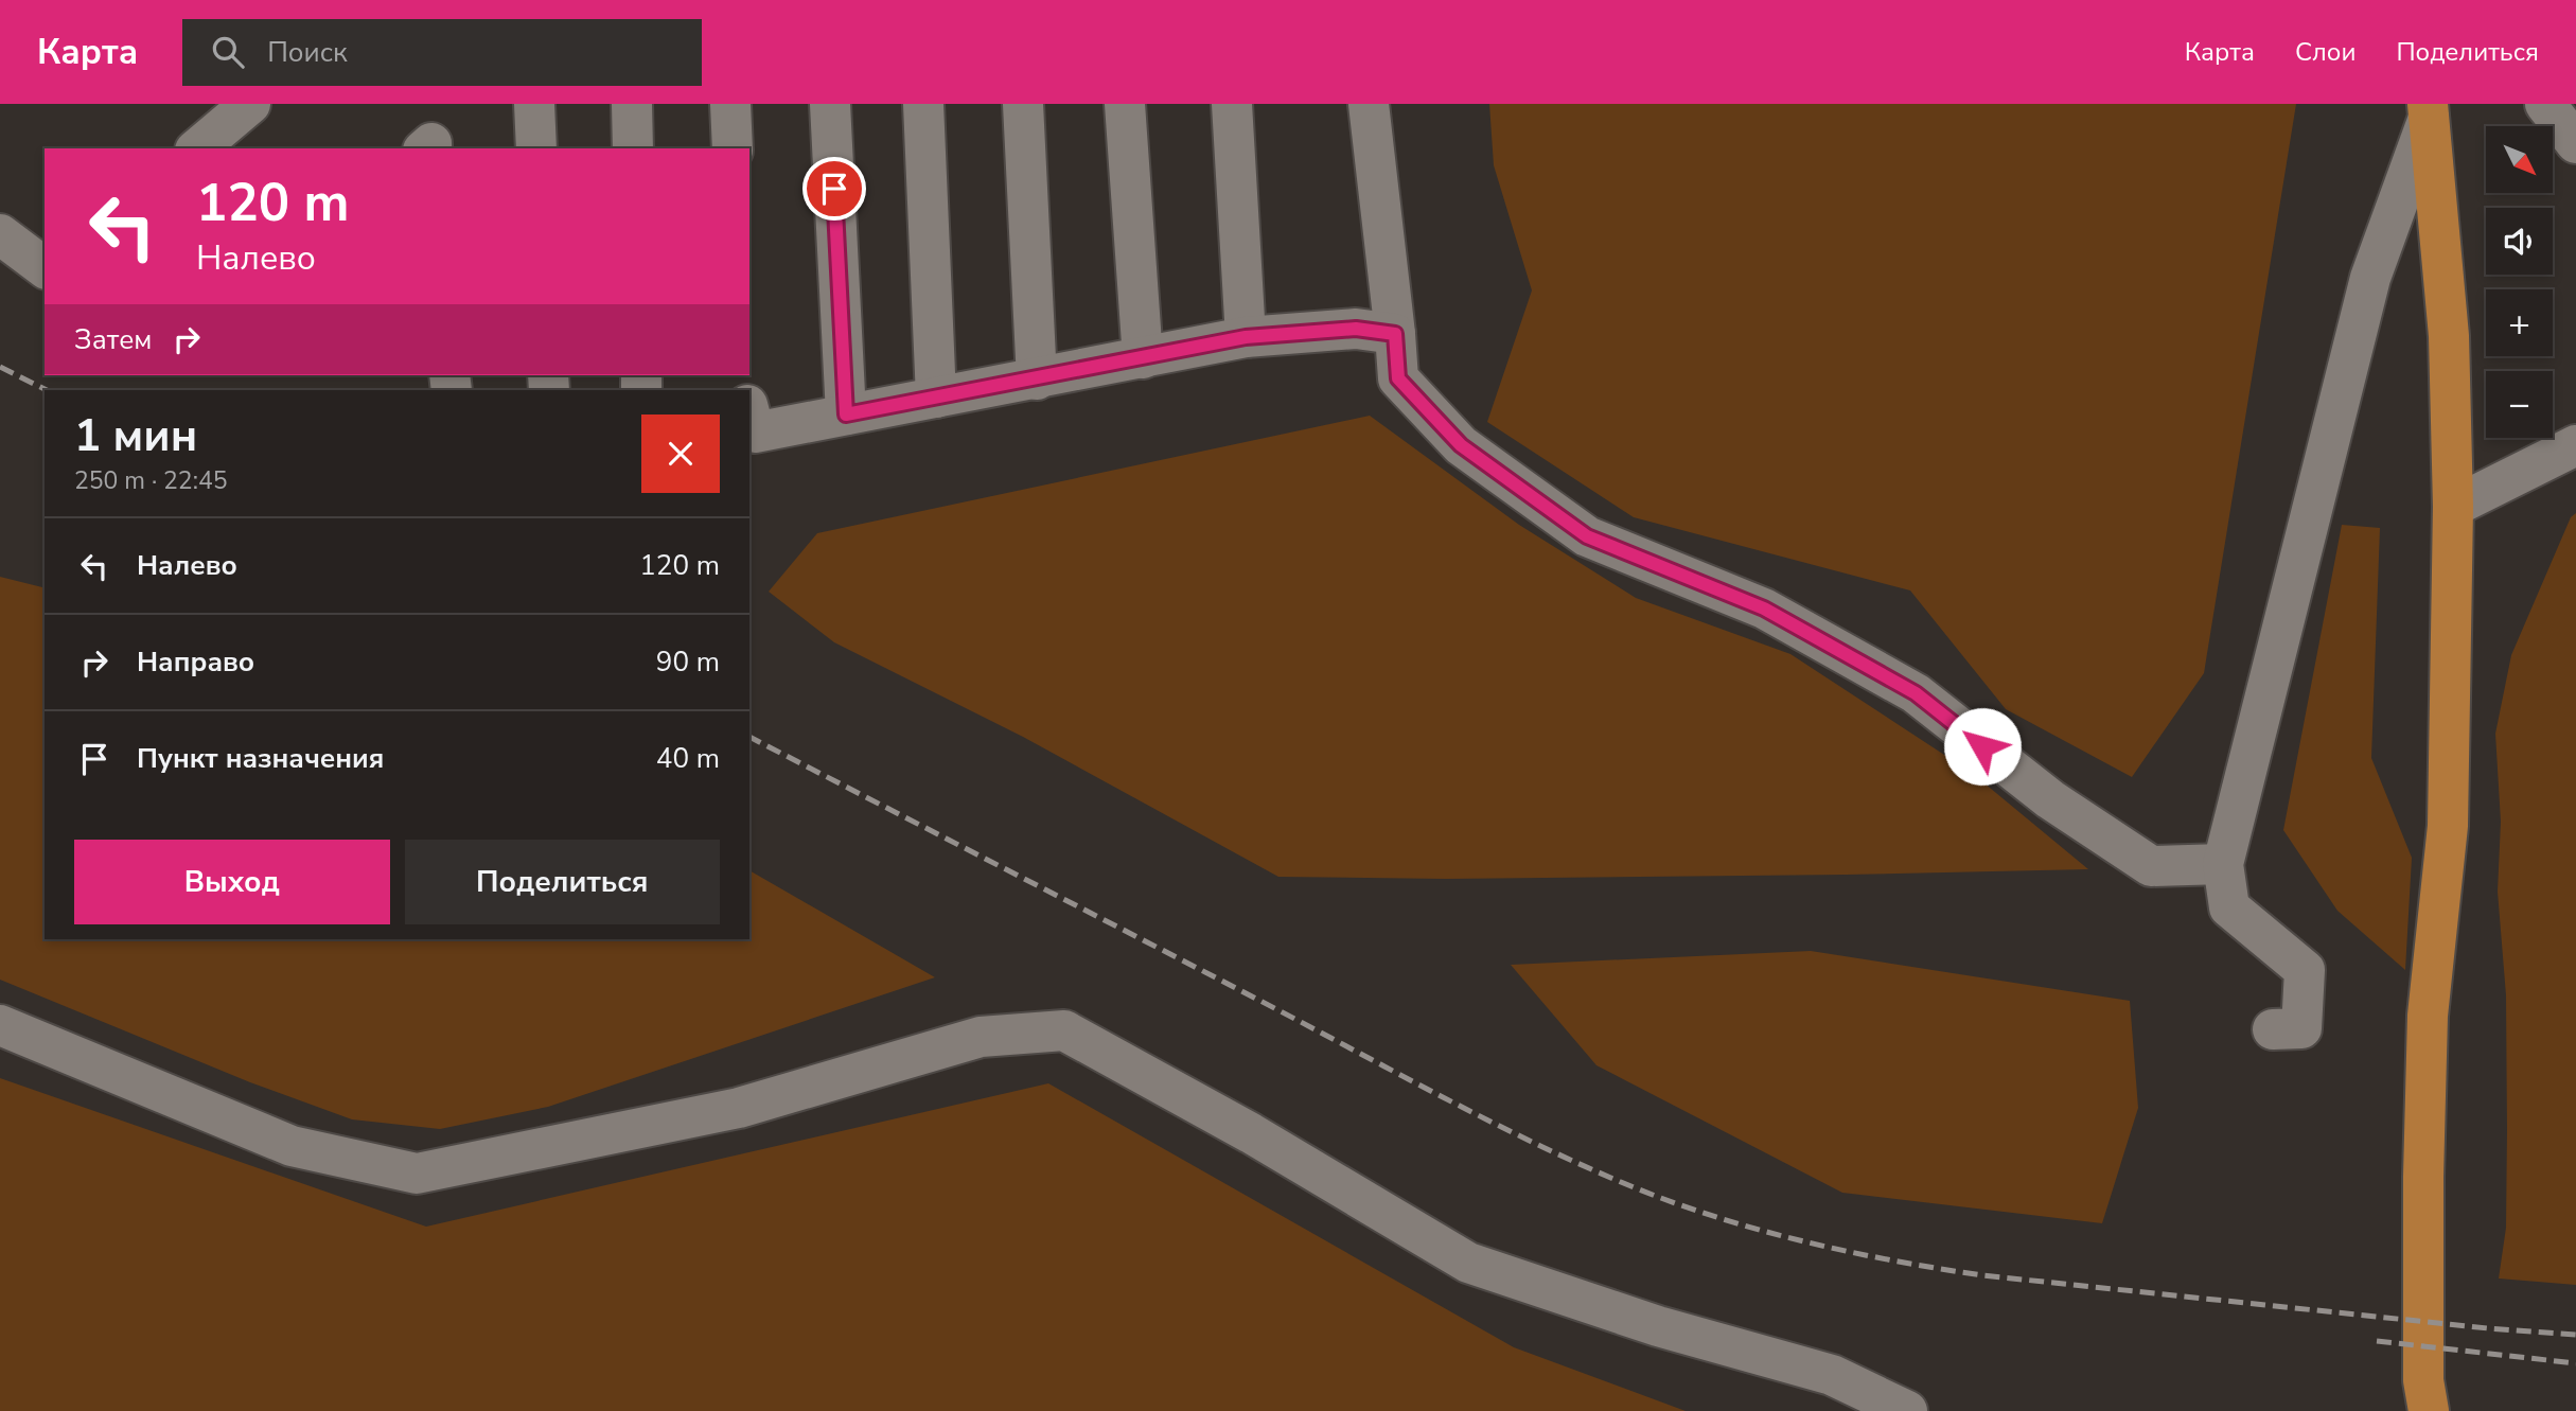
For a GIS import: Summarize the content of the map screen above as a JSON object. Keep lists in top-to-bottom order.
{
  "north": "bottom right",
  "page": {
    "header": "Карта",
    "search": "Поиск",
    "nav": ["Карта", "Слои", "Поделиться"],
    "map_buttons": ["+", "−"],
    "turn": ["120 m", "Налево"],
    "then": "Затем",
    "heading": ["1 мин", "250 m · 22:45"],
    "list": [
      {
        "name": "Налево",
        "value": "120 m"
      },
      {
        "name": "Направо",
        "value": "90 m"
      },
      {
        "name": "Пункт назначения",
        "value": "40 m"
      }
    ],
    "buttons": ["Выход", "Поделиться"]
  }
}
